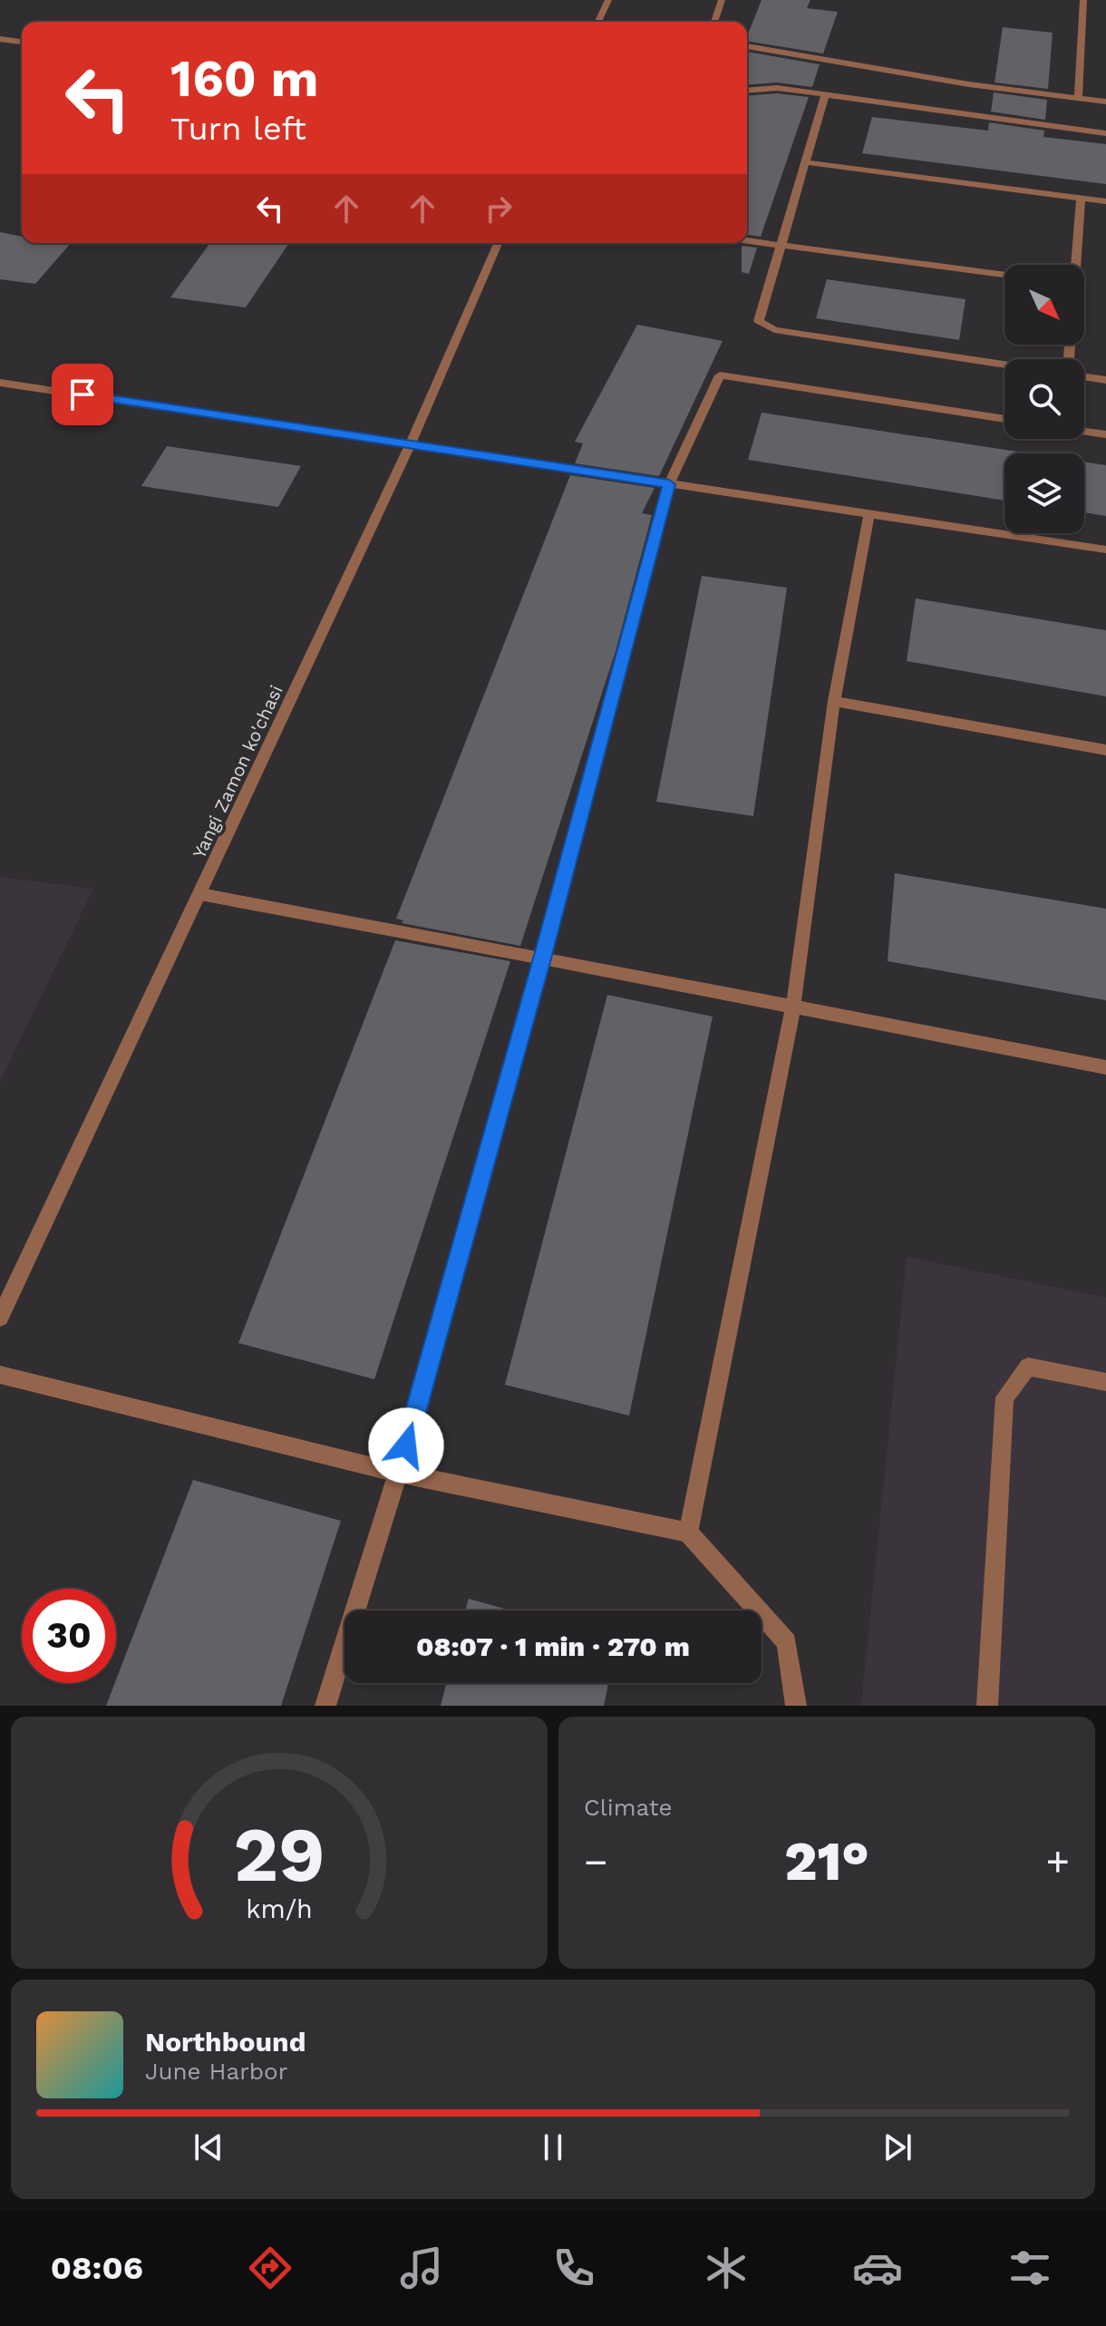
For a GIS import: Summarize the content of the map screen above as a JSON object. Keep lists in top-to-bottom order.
{
  "streets": {
    "street": ["Yangi Zamon ko'chasi"]
  },
  "north": "bottom right",
  "page": {
    "turn": ["160 m", "Turn left"],
    "limit": "30",
    "trip": "08:07 · 1 min · 270 m",
    "tile": "Climate",
    "heat": ["−", "21°", "+"],
    "song": ["Northbound", "June Harbor"],
    "tabs": "08:06",
    "gauge": ["29", "km/h"]
  }
}
